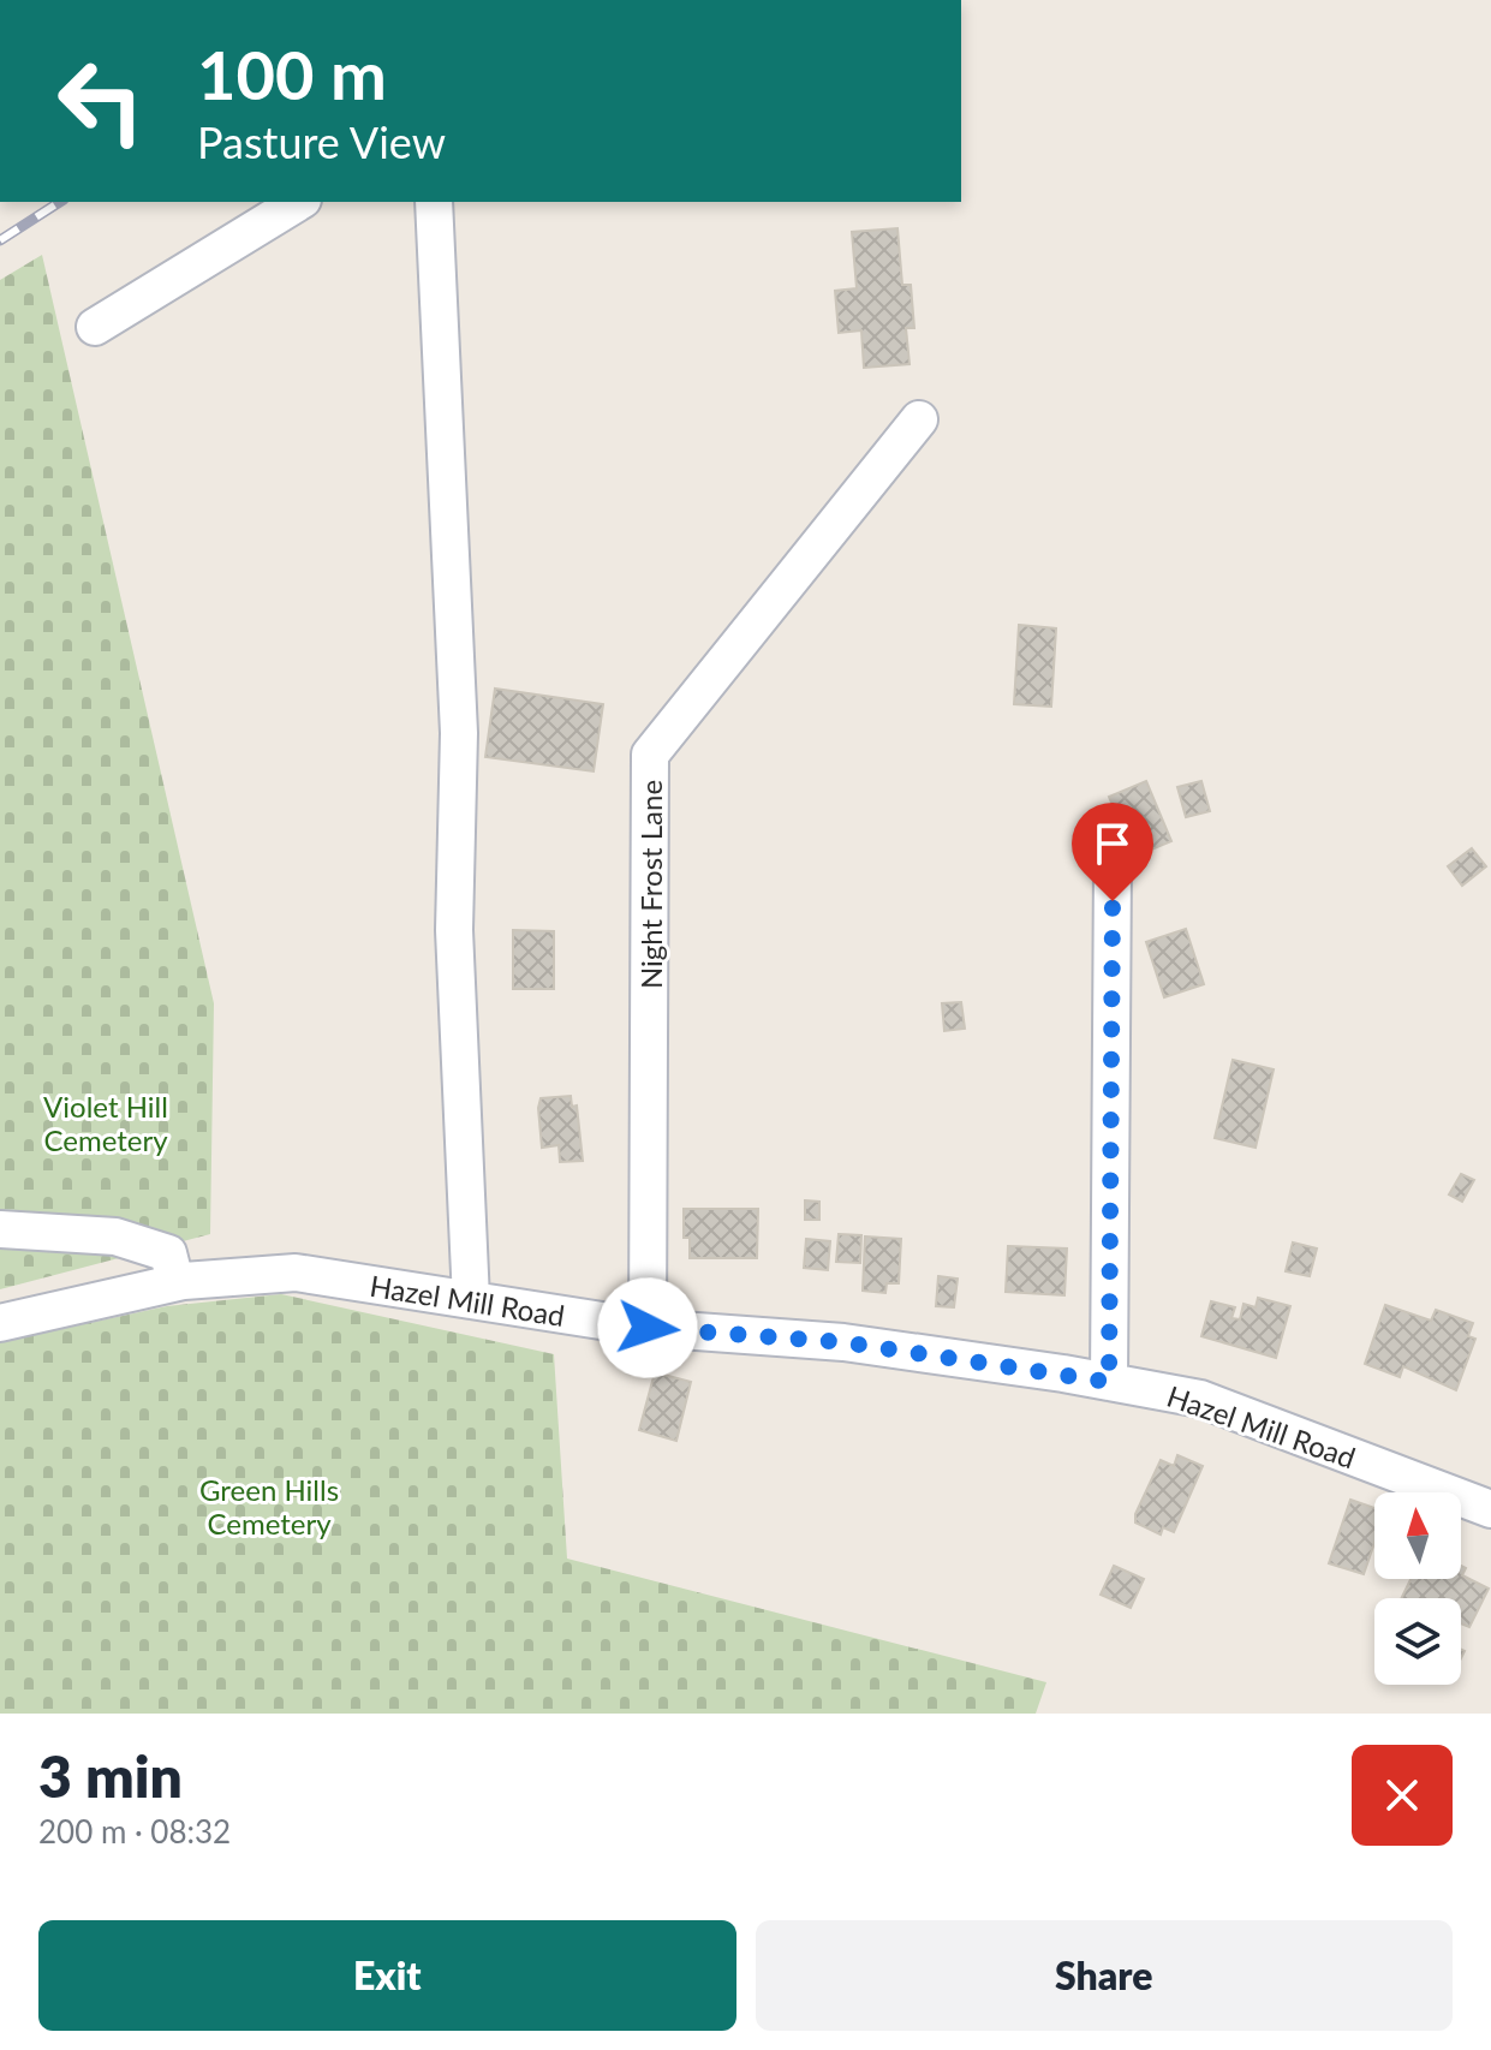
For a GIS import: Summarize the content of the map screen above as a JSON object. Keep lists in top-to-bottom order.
{
  "streets": {
    "street": ["Night Frost Lane", "Hazel Mill Road"]
  },
  "crossings": [
    ["Night Frost Lane", "Hazel Mill Road"]
  ],
  "parks": ["Violet Hill Cemetery", "Green Hills Cemetery"],
  "north": "top",
  "page": {
    "turn": ["100 m", "Pasture View"],
    "heading": ["3 min", "200 m · 08:32"],
    "buttons": ["Exit", "Share"]
  }
}
